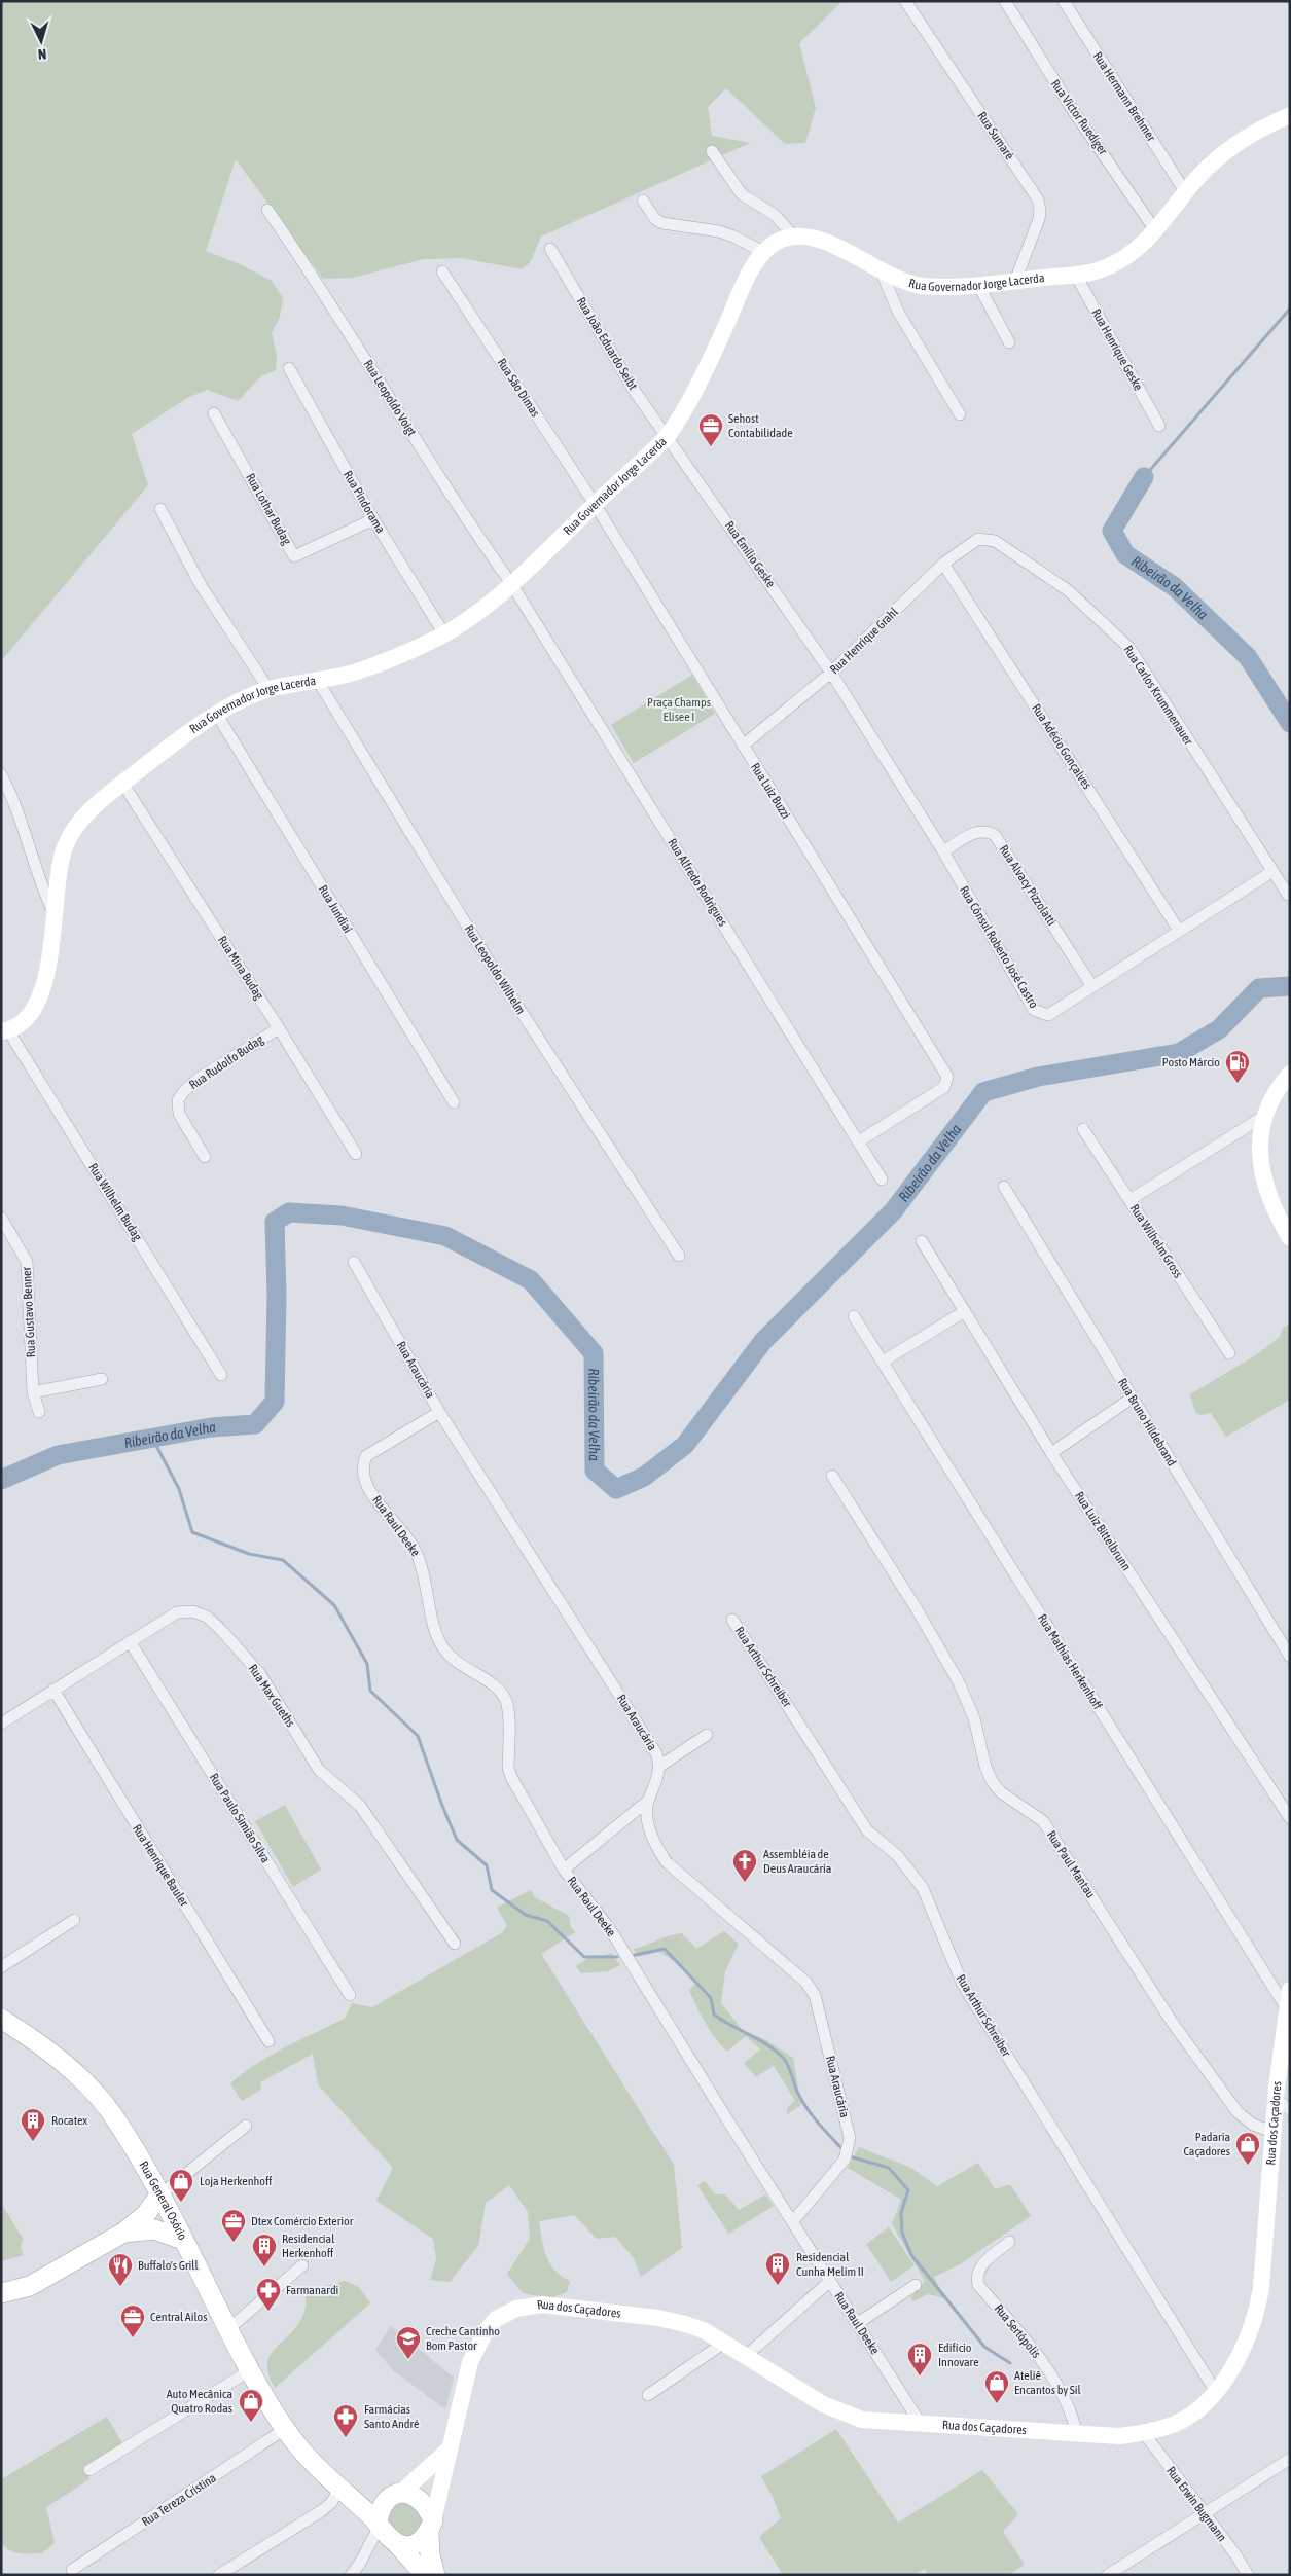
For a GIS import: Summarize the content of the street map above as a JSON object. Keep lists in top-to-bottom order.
{
  "streets": {
    "main road": ["Rua Governador Jorge Lacerda", "Rua dos Caçadores", "Rua General Osório"],
    "street": [
      "Rua Hermann Brehmer",
      "Rua Victor Ruediger",
      "Rua Sumaré",
      "Rua João Eduardo Seibt",
      "Rua Henrique Geske",
      "Rua São Dimas",
      "Rua Leopoldo Voigt",
      "Rua Pindorama",
      "Rua Lothar Budag",
      "Rua Emílio Geske",
      "Rua Henrique Grahl",
      "Rua Carlos Krummenauer",
      "Rua Adécio Gonçalves",
      "Rua Luiz Buzzi",
      "Rua Alfredo Rodrigues",
      "Rua Alvacy Pizzolatti",
      "Rua Jundiaí",
      "Rua Cônsul Roberto José Castro",
      "Rua Mina Budag",
      "Rua Leopoldo Wilhelm",
      "Rua Rudolfo Budag",
      "Rua Wilhelm Budag",
      "Rua Wilhelm Gross",
      "Rua Gustavo Benner",
      "Rua Araucária",
      "Rua Bruno Hildebrand",
      "Rua Raul Deeke",
      "Rua Luiz Bittelbrunn",
      "Rua Mathias Herkenhoff",
      "Rua Arthur Schreiber",
      "Rua Max Gueths",
      "Rua Paulo Simião Silva",
      "Rua Paul Mantau",
      "Rua Henrique Bauler",
      "Rua Sertópolis",
      "Rua Tereza Cristina",
      "Rua Erwin Bugmann"
    ]
  },
  "crossings": [
    ["Rua Hermann Brehmer", "Rua Governador Jorge Lacerda"],
    ["Rua Victor Ruediger", "Rua Governador Jorge Lacerda"],
    ["Rua Sumaré", "Rua Governador Jorge Lacerda"],
    ["Rua Governador Jorge Lacerda", "Rua João Eduardo Seibt"],
    ["Rua Governador Jorge Lacerda", "Rua Henrique Geske"],
    ["Rua Governador Jorge Lacerda", "Rua São Dimas"],
    ["Rua Governador Jorge Lacerda", "Rua Leopoldo Voigt"],
    ["Rua Governador Jorge Lacerda", "Rua Pindorama"],
    ["Rua Governador Jorge Lacerda", "Rua Emílio Geske"],
    ["Rua Governador Jorge Lacerda", "Rua Luiz Buzzi"],
    ["Rua Governador Jorge Lacerda", "Rua Alfredo Rodrigues"],
    ["Rua Governador Jorge Lacerda", "Rua Jundiaí"],
    ["Rua Governador Jorge Lacerda", "Rua Mina Budag"],
    ["Rua Governador Jorge Lacerda", "Rua Leopoldo Wilhelm"],
    ["Rua Governador Jorge Lacerda", "Rua Wilhelm Budag"],
    ["Rua João Eduardo Seibt", "Rua Emílio Geske"],
    ["Rua São Dimas", "Rua Luiz Buzzi"],
    ["Rua Leopoldo Voigt", "Rua Alfredo Rodrigues"],
    ["Rua Pindorama", "Rua Lothar Budag"],
    ["Rua Emílio Geske", "Rua Henrique Grahl"],
    ["Rua Emílio Geske", "Rua Cônsul Roberto José Castro"],
    ["Rua Henrique Grahl", "Rua Carlos Krummenauer"],
    ["Rua Henrique Grahl", "Rua Adécio Gonçalves"],
    ["Rua Henrique Grahl", "Rua Luiz Buzzi"],
    ["Rua Henrique Grahl", "Rua Cônsul Roberto José Castro"],
    ["Rua Carlos Krummenauer", "Rua Cônsul Roberto José Castro"],
    ["Rua Adécio Gonçalves", "Rua Cônsul Roberto José Castro"],
    ["Rua Luiz Buzzi", "Rua Alfredo Rodrigues"],
    ["Rua Alvacy Pizzolatti", "Rua Cônsul Roberto José Castro"],
    ["Rua Mina Budag", "Rua Rudolfo Budag"],
    ["Rua Araucária", "Rua Raul Deeke"],
    ["Rua Raul Deeke", "Rua dos Caçadores"],
    ["Rua Mathias Herkenhoff", "Rua dos Caçadores"],
    ["Rua Arthur Schreiber", "Rua dos Caçadores"],
    ["Rua Max Gueths", "Rua Paulo Simião Silva"],
    ["Rua Max Gueths", "Rua Henrique Bauler"],
    ["Rua Paul Mantau", "Rua dos Caçadores"],
    ["Rua dos Caçadores", "Rua General Osório"],
    ["Rua dos Caçadores", "Rua Sertópolis"],
    ["Rua dos Caçadores", "Rua Erwin Bugmann"],
    ["Rua General Osório", "Rua Tereza Cristina"]
  ],
  "water": ["Ribeirão da Velha"],
  "parks": ["Praça Champs Elisee I"],
  "places": {
    "office": ["Sehost Contabilidade", "Dtex Comércio Exterior", "Central Ailos"],
    "fuel station": ["Posto Márcio"],
    "church": ["Assembléia de Deus Araucária"],
    "building": [
      "Rocatex",
      "Residencial Herkenhoff",
      "Residencial Cunha Melim II",
      "Edifício Innovare"
    ],
    "shop": [
      "Padaria Caçadores",
      "Loja Herkenhoff",
      "Ateliê Encantos by Sil",
      "Auto Mecânica Quatro Rodas"
    ],
    "restaurant": ["Buffalo's Grill"],
    "pharmacy": ["Farmanardi", "Farmácias Santo André"],
    "school or university": ["Creche Cantinho Bom Pastor"]
  },
  "north": "bottom"
}
